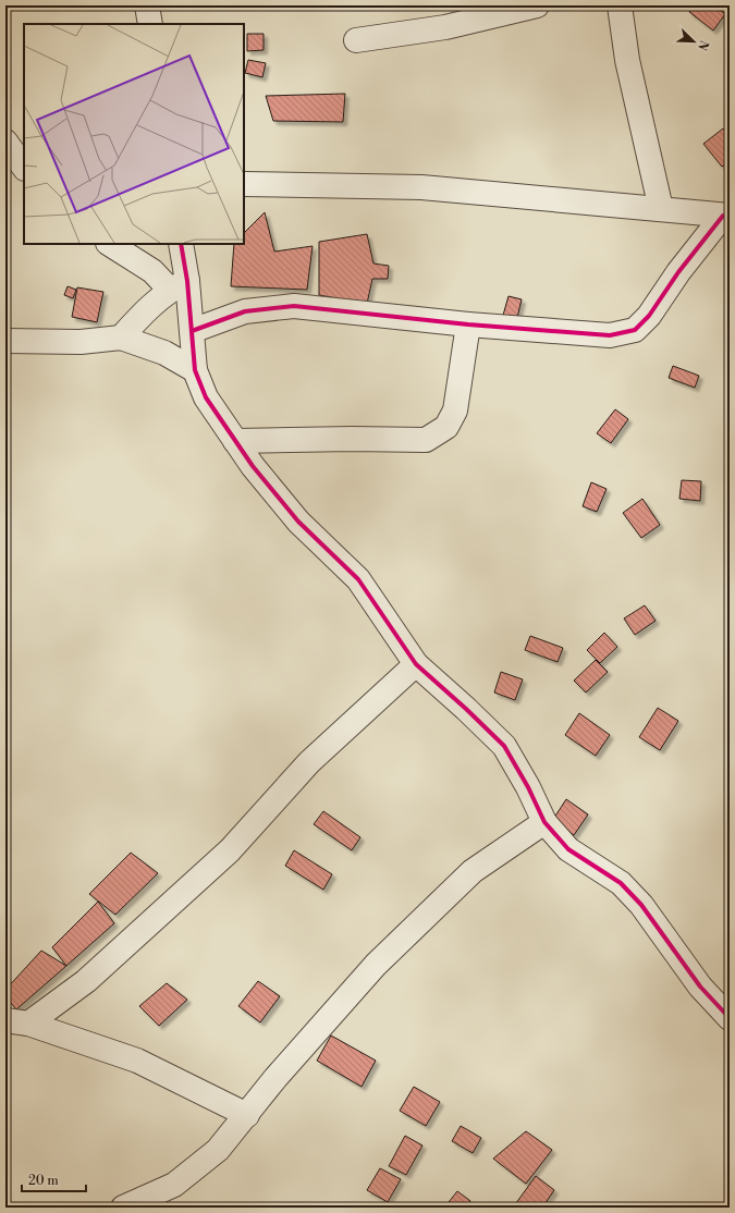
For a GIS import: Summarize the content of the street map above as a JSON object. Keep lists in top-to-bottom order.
{
  "scale_bar": "20 m",
  "north": "bottom right"
}
